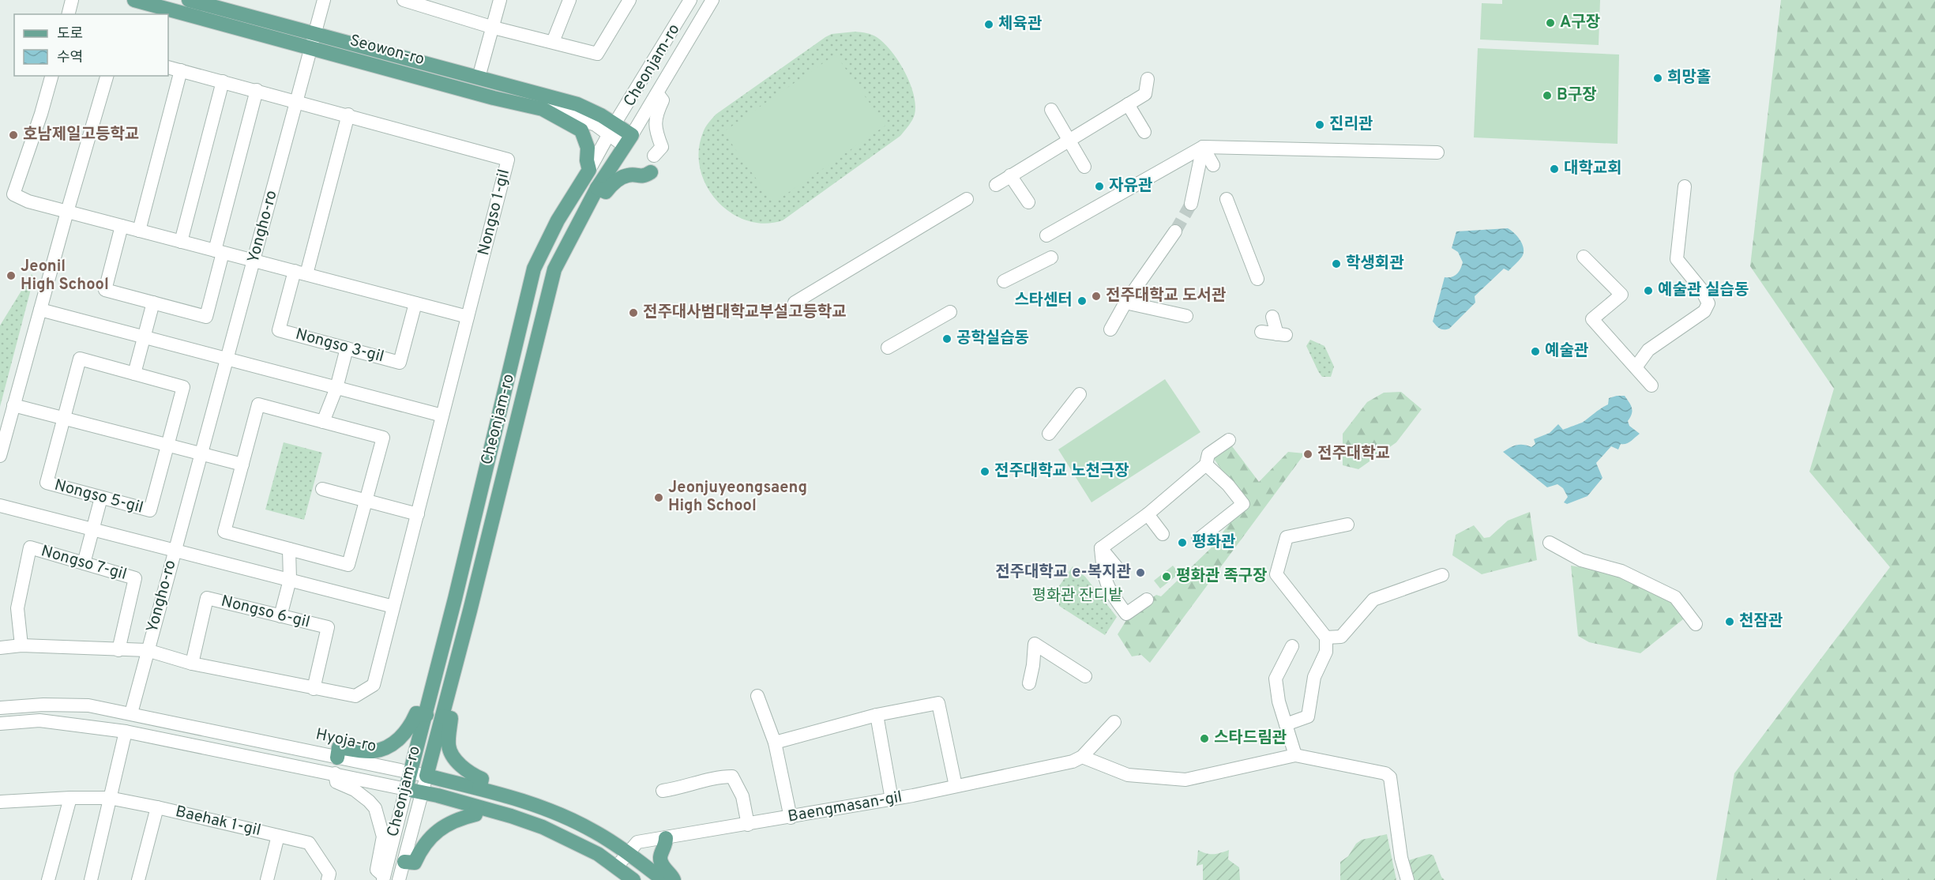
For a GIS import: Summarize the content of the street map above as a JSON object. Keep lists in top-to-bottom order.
{
  "streets": {
    "main road": ["Seowon-ro", "Cheonjam-ro", "Hyoja-ro"],
    "street": [
      "Nongso 1-gil",
      "Yongho-ro",
      "Nongso 3-gil",
      "Nongso 5-gil",
      "Nongso 7-gil",
      "Nongso 6-gil",
      "Baengmasan-gil",
      "Baehak 1-gil"
    ]
  },
  "crossings": [
    ["Seowon-ro", "Cheonjam-ro"],
    ["Seowon-ro", "Yongho-ro"],
    ["Cheonjam-ro", "Hyoja-ro"],
    ["Nongso 1-gil", "Yongho-ro"],
    ["Nongso 1-gil", "Nongso 3-gil"],
    ["Yongho-ro", "Hyoja-ro"],
    ["Hyoja-ro", "Baengmasan-gil"]
  ],
  "parks": ["평화관 잔디밭"],
  "places": [
    "A구장",
    "체육관",
    "희망홀",
    "B구장",
    "진리관",
    "호남제일고등학교",
    "대학교회",
    "자유관",
    "학생회관",
    "Jeonil High School",
    "예술관 실습동",
    "전주대학교 도서관",
    "스타센터",
    "전주대사범대학교부설고등학교",
    "공학실습동",
    "예술관",
    "전주대학교",
    "전주대학교 노천극장",
    "Jeonjuyeongsaeng High School",
    "평화관",
    "전주대학교 e-복지관",
    "평화관 족구장",
    "천잠관",
    "스타드림관"
  ],
  "legend": ["도로", "수역"]
}
